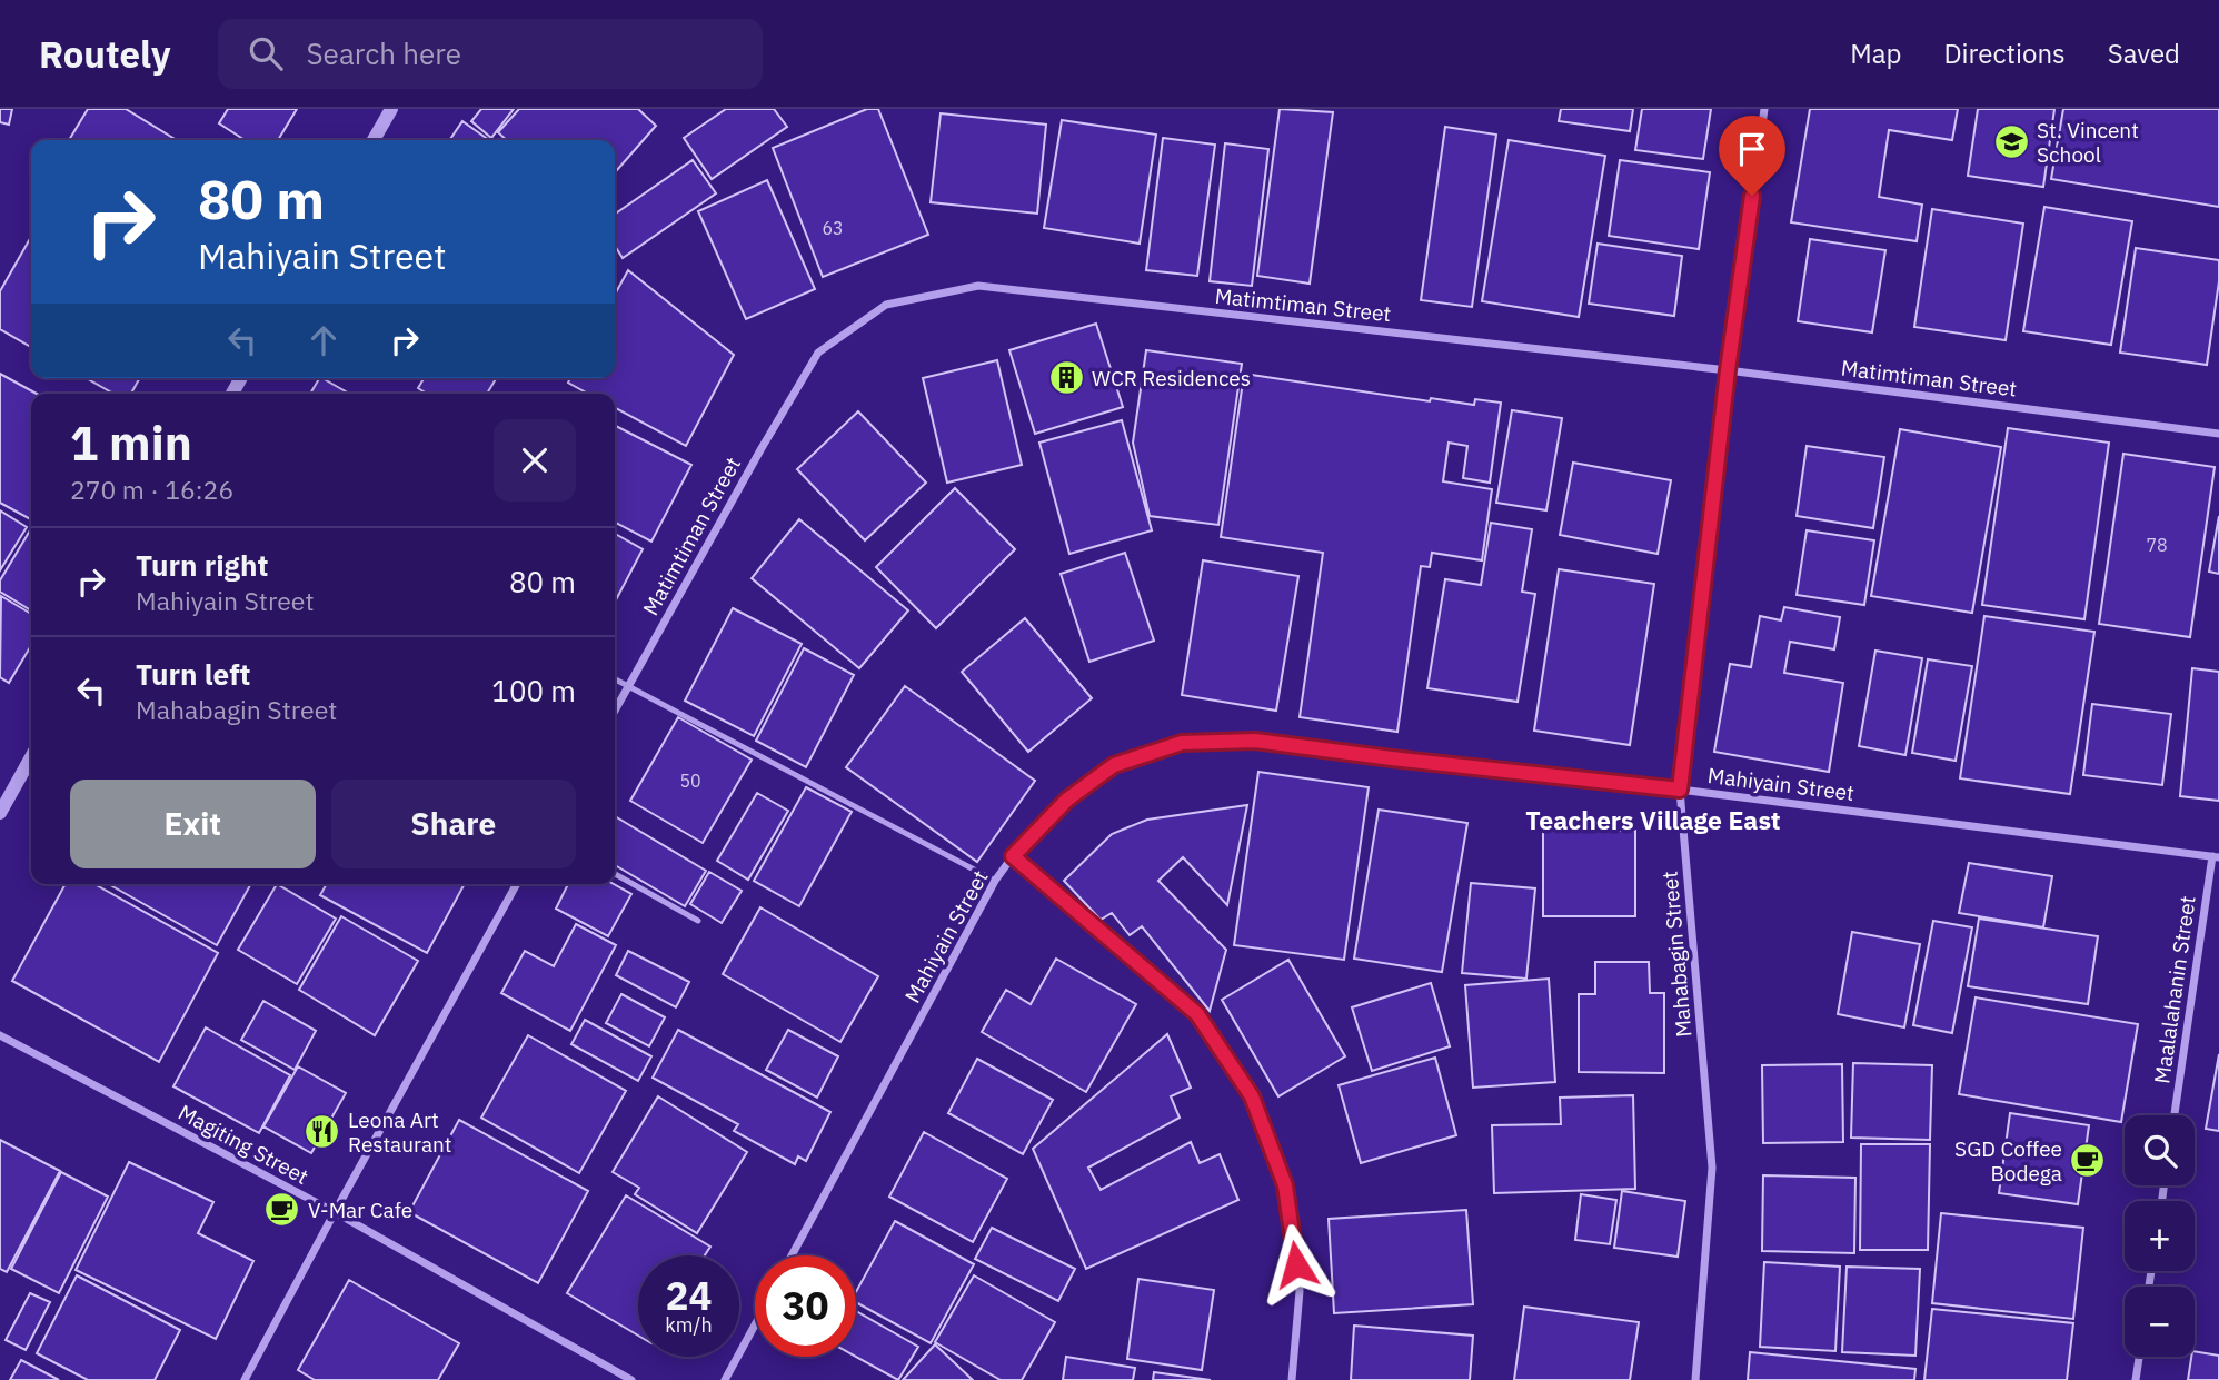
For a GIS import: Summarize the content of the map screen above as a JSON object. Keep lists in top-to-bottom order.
{
  "streets": {
    "street": [
      "Matimtiman Street",
      "Mahiyain Street",
      "Mahabagin Street",
      "Maalalahanin Street",
      "Magiting Street"
    ]
  },
  "crossings": [
    ["Matimtiman Street", "Mahabagin Street"],
    ["Mahiyain Street", "Mahabagin Street"],
    ["Mahiyain Street", "Maalalahanin Street"]
  ],
  "districts": ["Teachers Village East"],
  "places": {
    "school or university": ["St. Vincent School"],
    "building": ["WCR Residences"],
    "restaurant": ["Leona Art Restaurant"],
    "cafe": ["SGD Coffee Bodega", "V-Mar Cafe"]
  },
  "house_numbers": ["63", "78", "50"],
  "page": {
    "header": "Routely",
    "search": "Search here",
    "nav": ["Map", "Directions", "Saved"],
    "turn": ["80 m", "Mahiyain Street"],
    "heading": ["1 min", "270 m · 16:26"],
    "list": [
      {
        "name": "Turn right",
        "note": "Mahiyain Street",
        "value": "80 m"
      },
      {
        "name": "Turn left",
        "note": "Mahabagin Street",
        "value": "100 m"
      }
    ],
    "buttons": ["Exit", "Share"],
    "map_buttons": ["+", "−"],
    "speed": "24 km/h",
    "limit": "30"
  }
}
